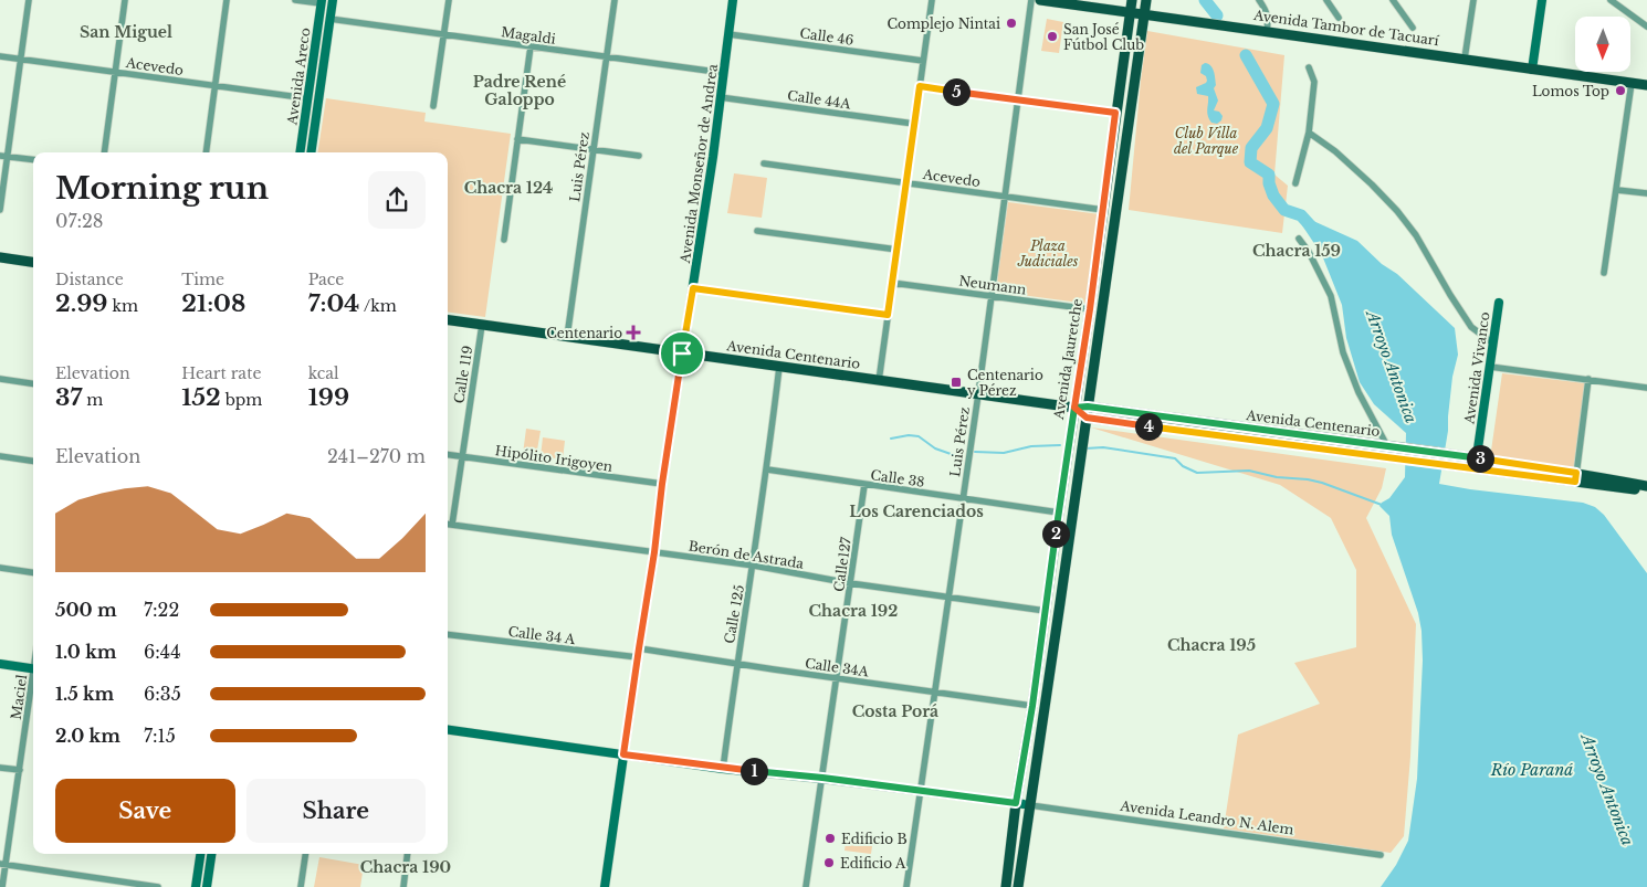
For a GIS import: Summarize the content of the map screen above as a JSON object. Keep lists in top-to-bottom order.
{
  "streets": {
    "main road": [
      "Avenida Tambor de Tacuarí",
      "Avenida Areco",
      "Avenida Monseñor de Andrea",
      "Avenida Centenario",
      "Avenida Jauretche",
      "Avenida Vivanco",
      "Avenida Leandro N. Alem"
    ],
    "street": [
      "Magaldi",
      "Calle 46",
      "Acevedo",
      "Calle 44A",
      "Luis Pérez",
      "Neumann",
      "Calle 119",
      "Hipólito Irigoyen",
      "Calle 38",
      "Berón de Astrada",
      "Calle127",
      "Calle 125",
      "Calle 34 A",
      "Calle 34A",
      "Maciel"
    ]
  },
  "crossings": [
    ["Avenida Tambor de Tacuarí", "Avenida Jauretche"],
    ["Magaldi", "Avenida Areco"],
    ["Magaldi", "Avenida Monseñor de Andrea"],
    ["Magaldi", "Luis Pérez"],
    ["Calle 46", "Avenida Monseñor de Andrea"],
    ["Acevedo", "Avenida Areco"],
    ["Acevedo", "Luis Pérez"],
    ["Acevedo", "Avenida Jauretche"],
    ["Calle 44A", "Avenida Monseñor de Andrea"],
    ["Avenida Monseñor de Andrea", "Avenida Centenario"],
    ["Avenida Monseñor de Andrea", "Hipólito Irigoyen"],
    ["Avenida Monseñor de Andrea", "Berón de Astrada"],
    ["Avenida Monseñor de Andrea", "Calle 34 A"],
    ["Avenida Monseñor de Andrea", "Calle 34A"],
    ["Avenida Monseñor de Andrea", "Avenida Leandro N. Alem"],
    ["Luis Pérez", "Neumann"],
    ["Luis Pérez", "Avenida Centenario"],
    ["Luis Pérez", "Calle 38"],
    ["Luis Pérez", "Berón de Astrada"],
    ["Luis Pérez", "Calle 34A"],
    ["Luis Pérez", "Avenida Leandro N. Alem"],
    ["Neumann", "Avenida Jauretche"],
    ["Avenida Centenario", "Avenida Jauretche"],
    ["Avenida Centenario", "Avenida Vivanco"],
    ["Avenida Centenario", "Calle 119"],
    ["Avenida Centenario", "Calle 125"],
    ["Avenida Jauretche", "Calle 38"],
    ["Avenida Jauretche", "Berón de Astrada"],
    ["Avenida Jauretche", "Calle 34A"],
    ["Avenida Jauretche", "Avenida Leandro N. Alem"],
    ["Calle 119", "Hipólito Irigoyen"],
    ["Calle 119", "Berón de Astrada"],
    ["Calle 38", "Calle127"],
    ["Calle 38", "Calle 125"],
    ["Berón de Astrada", "Calle127"],
    ["Berón de Astrada", "Calle 125"],
    ["Calle127", "Calle 34A"],
    ["Calle127", "Avenida Leandro N. Alem"],
    ["Calle 125", "Calle 34A"],
    ["Calle 125", "Avenida Leandro N. Alem"],
    ["Calle 34 A", "Calle 34A"]
  ],
  "districts": [
    "San Miguel",
    "Padre René Galoppo",
    "Chacra 124",
    "Chacra 159",
    "Los Carenciados",
    "Chacra 192",
    "Chacra 195",
    "Costa Porá",
    "Chacra 190"
  ],
  "water": ["Arroyo Antonica", "Río Paraná"],
  "parks": ["Club Villa del Parque", "Plaza Judiciales"],
  "places": {
    "other": [
      "Complejo Nintai",
      "San José Fútbol Club",
      "Lomos Top",
      "Edificio B",
      "Edificio A"
    ],
    "health": ["Centenario"],
    "transit": ["Centenario y Pérez"]
  },
  "north": "bottom",
  "page": {
    "pins": [
      "5",
      "4",
      "3",
      "2",
      "1"
    ],
    "heading": ["Morning run", "07:28"],
    "stats": [
      ["Distance", "2.99 km"],
      ["Time", "21:08"],
      ["Pace", "7:04 /km"],
      ["Elevation", "37 m"],
      ["Heart rate", "152 bpm"],
      ["kcal", "199"]
    ],
    "chart": ["Elevation", "241–270 m"],
    "list": [
      {
        "name": "500 m",
        "note": "7:22"
      },
      {
        "name": "1.0 km",
        "note": "6:44"
      },
      {
        "name": "1.5 km",
        "note": "6:35"
      },
      {
        "name": "2.0 km",
        "note": "7:15"
      }
    ],
    "buttons": ["Save", "Share"]
  }
}
